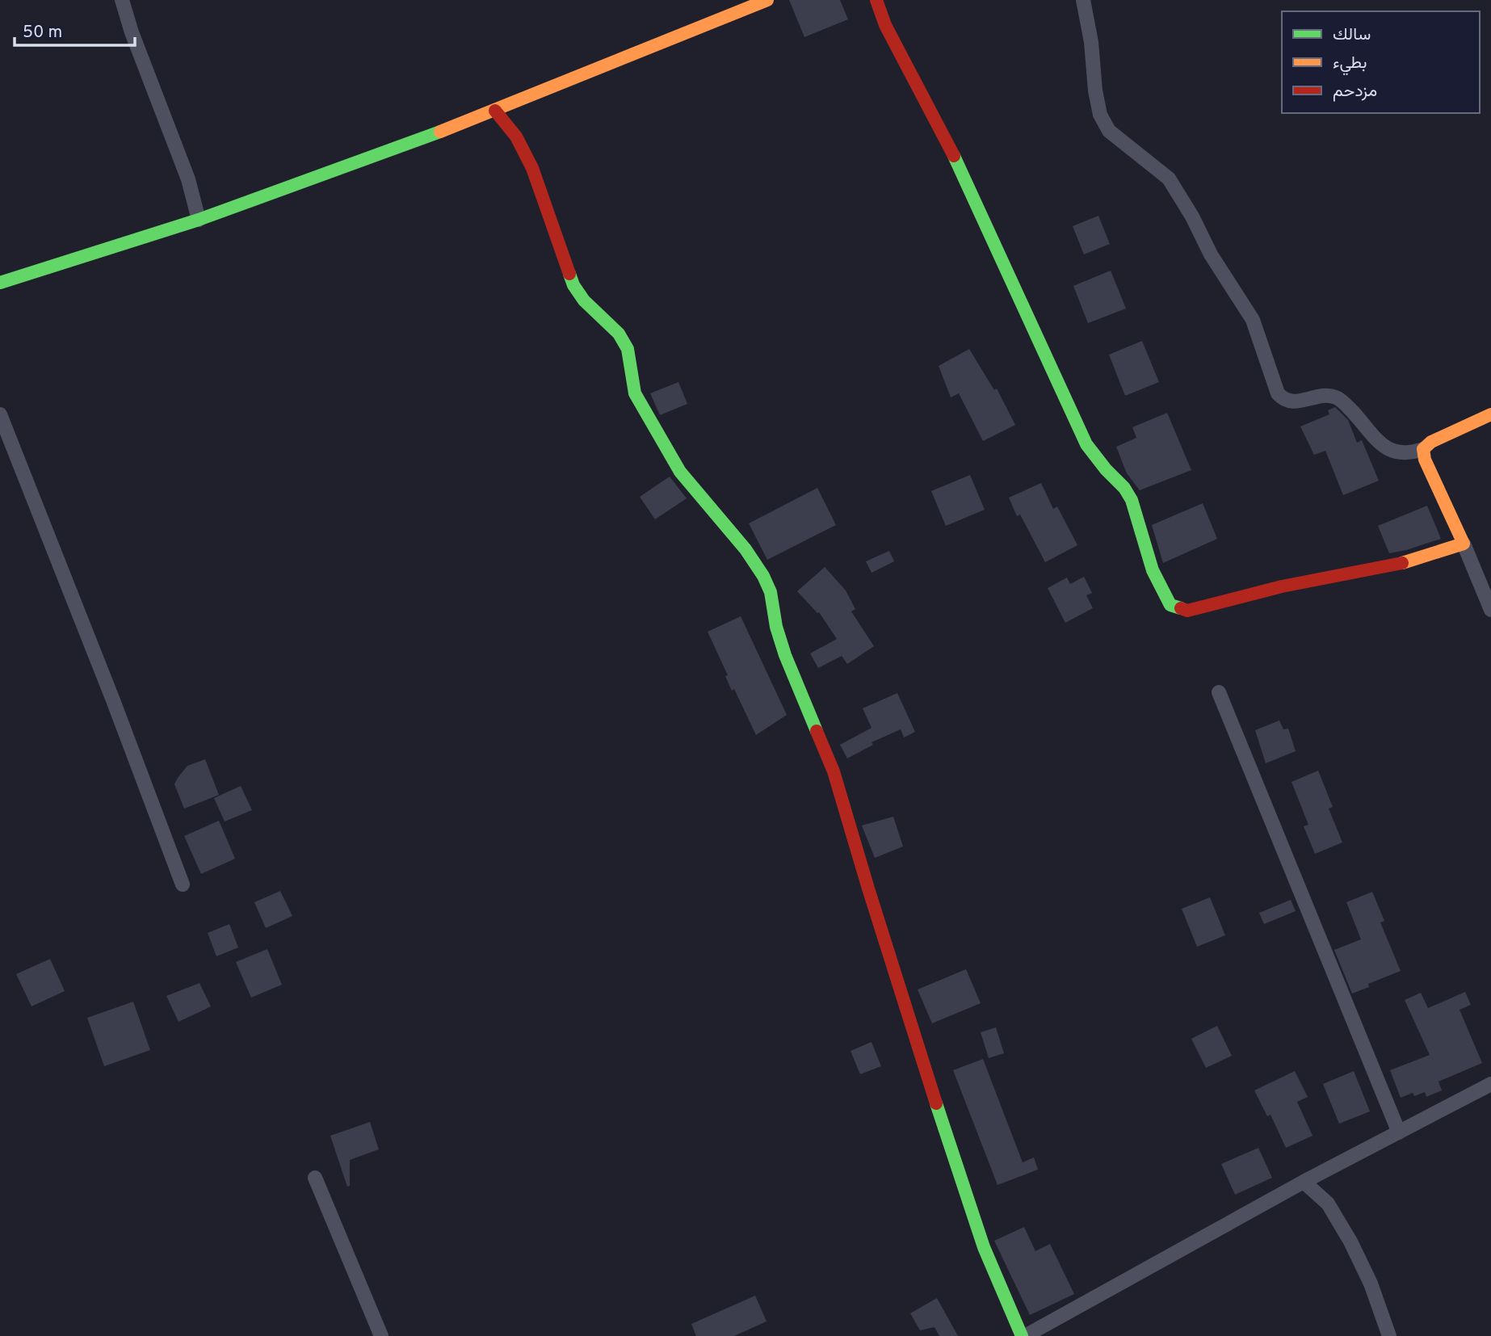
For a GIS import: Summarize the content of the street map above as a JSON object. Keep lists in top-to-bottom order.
{
  "legend": ["سالك", "بطيء", "مزدحم"],
  "scale_bar": "50 m"
}
